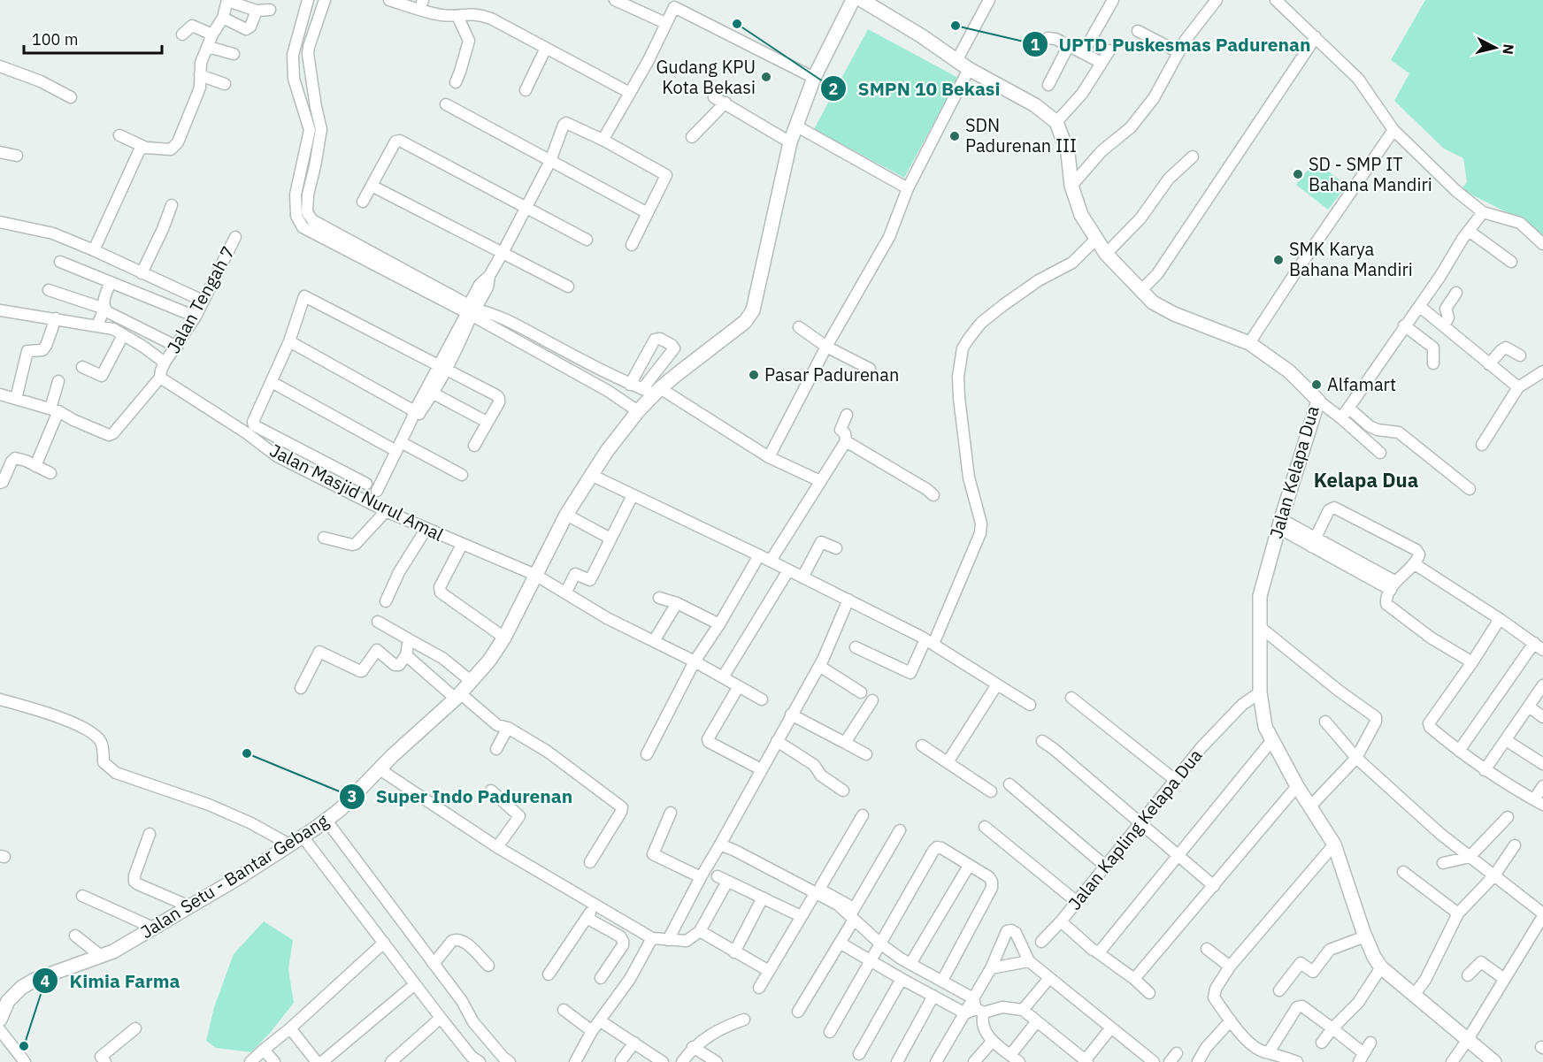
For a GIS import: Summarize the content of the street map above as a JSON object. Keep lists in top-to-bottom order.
{
  "streets": {
    "main road": ["Jalan Kelapa Dua", "Jalan Setu - Bantar Gebang"],
    "street": ["Jalan Tengah 7", "Jalan Masjid Nurul Amal", "Jalan Kapling Kelapa Dua"]
  },
  "crossings": [
    ["Jalan Kelapa Dua", "Jalan Kapling Kelapa Dua"],
    ["Jalan Masjid Nurul Amal", "Jalan Setu - Bantar Gebang"]
  ],
  "districts": ["Kelapa Dua"],
  "places": [
    "SMPN 10 Bekasi",
    "UPTD Puskesmas Padurenan",
    "Gudang KPU Kota Bekasi",
    "SDN Padurenan III",
    "SD - SMP IT Bahana Mandiri",
    "SMK Karya Bahana Mandiri",
    "Pasar Padurenan",
    "Alfamart",
    "Super Indo Padurenan",
    "Kimia Farma"
  ],
  "scale_bar": "100 m",
  "north": "right"
}
